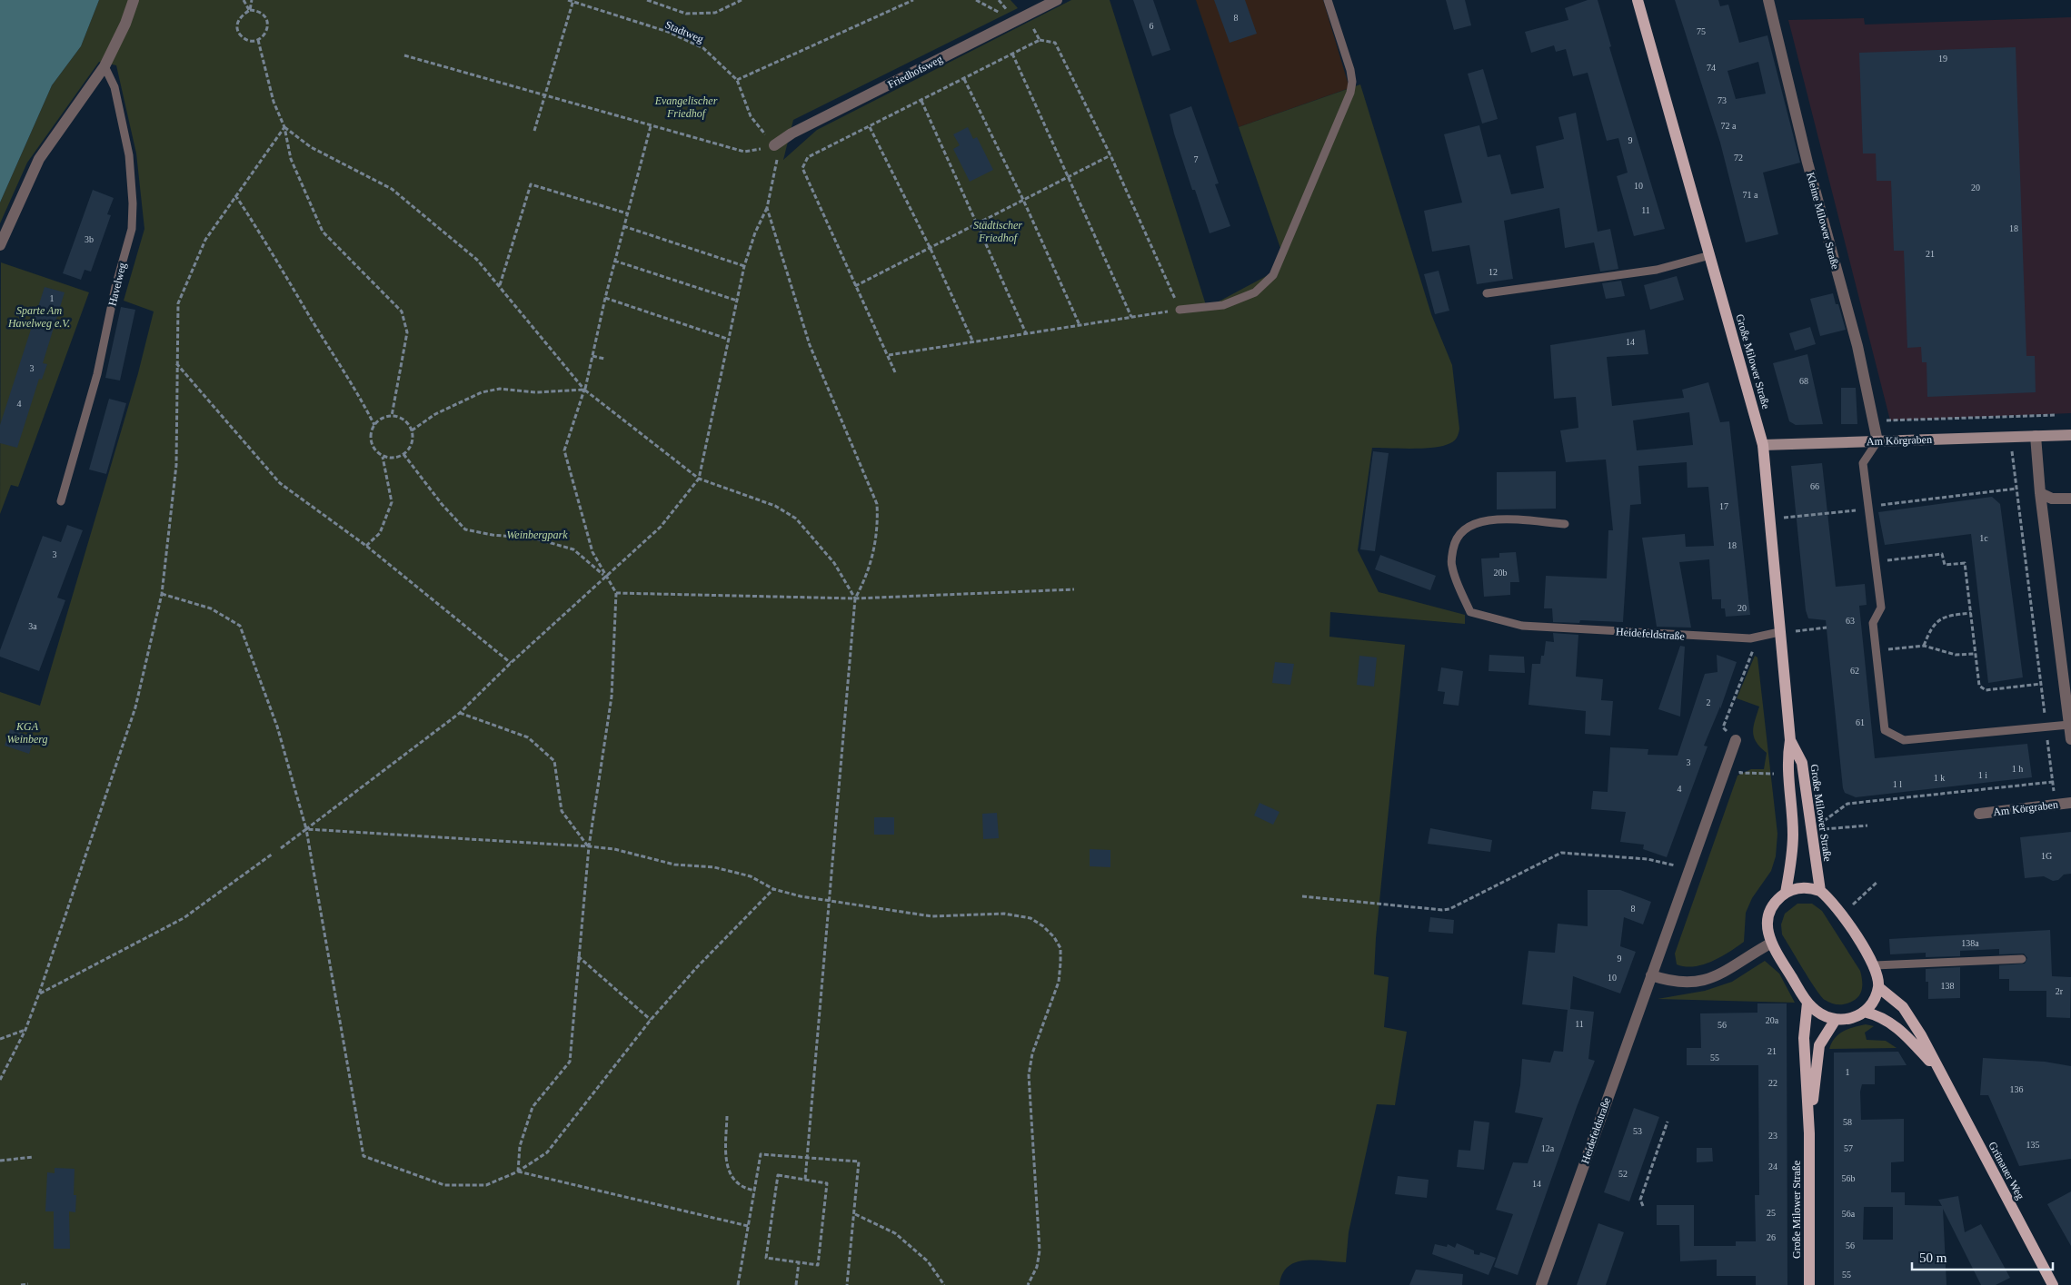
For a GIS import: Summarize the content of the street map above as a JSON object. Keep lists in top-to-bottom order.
{
  "streets": {
    "main road": ["Große Milower Straße", "Grünauer Weg"],
    "street": [
      "Friedhofsweg",
      "Kleine Milower Straße",
      "Am Körgraben",
      "Heidefeldstraße"
    ],
    "lane": ["Havelweg"],
    "path": ["Stadtweg"]
  },
  "crossings": [
    ["Stadtweg", "Friedhofsweg"],
    ["Kleine Milower Straße", "Am Körgraben"],
    ["Große Milower Straße", "Am Körgraben"],
    ["Große Milower Straße", "Heidefeldstraße"],
    ["Große Milower Straße", "Grünauer Weg"]
  ],
  "parks": [
    "Evangelischer Friedhof",
    "Städtischer Friedhof",
    "Sparte Am Havelweg e.V.",
    "Weinbergpark",
    "KGA Weinberg"
  ],
  "house_numbers": [
    "8",
    "6",
    "75",
    "19",
    "74",
    "73",
    "72 a",
    "9",
    "72",
    "7",
    "10",
    "20",
    "71 a",
    "11",
    "18",
    "3b",
    "21",
    "12",
    "1",
    "14",
    "3",
    "68",
    "4",
    "66",
    "17",
    "1c",
    "18",
    "3",
    "20b",
    "20",
    "63",
    "3a",
    "62",
    "2",
    "61",
    "3",
    "1 h",
    "1 i",
    "1 k",
    "1 l",
    "4",
    "1G",
    "8",
    "138a",
    "9",
    "10",
    "138",
    "2r",
    "20a",
    "11",
    "56",
    "21",
    "55",
    "1",
    "22",
    "136",
    "58",
    "53",
    "23",
    "135",
    "12a",
    "57",
    "24",
    "52",
    "56b",
    "14",
    "25",
    "56a",
    "26",
    "56",
    "55"
  ],
  "scale_bar": "50 m"
}
